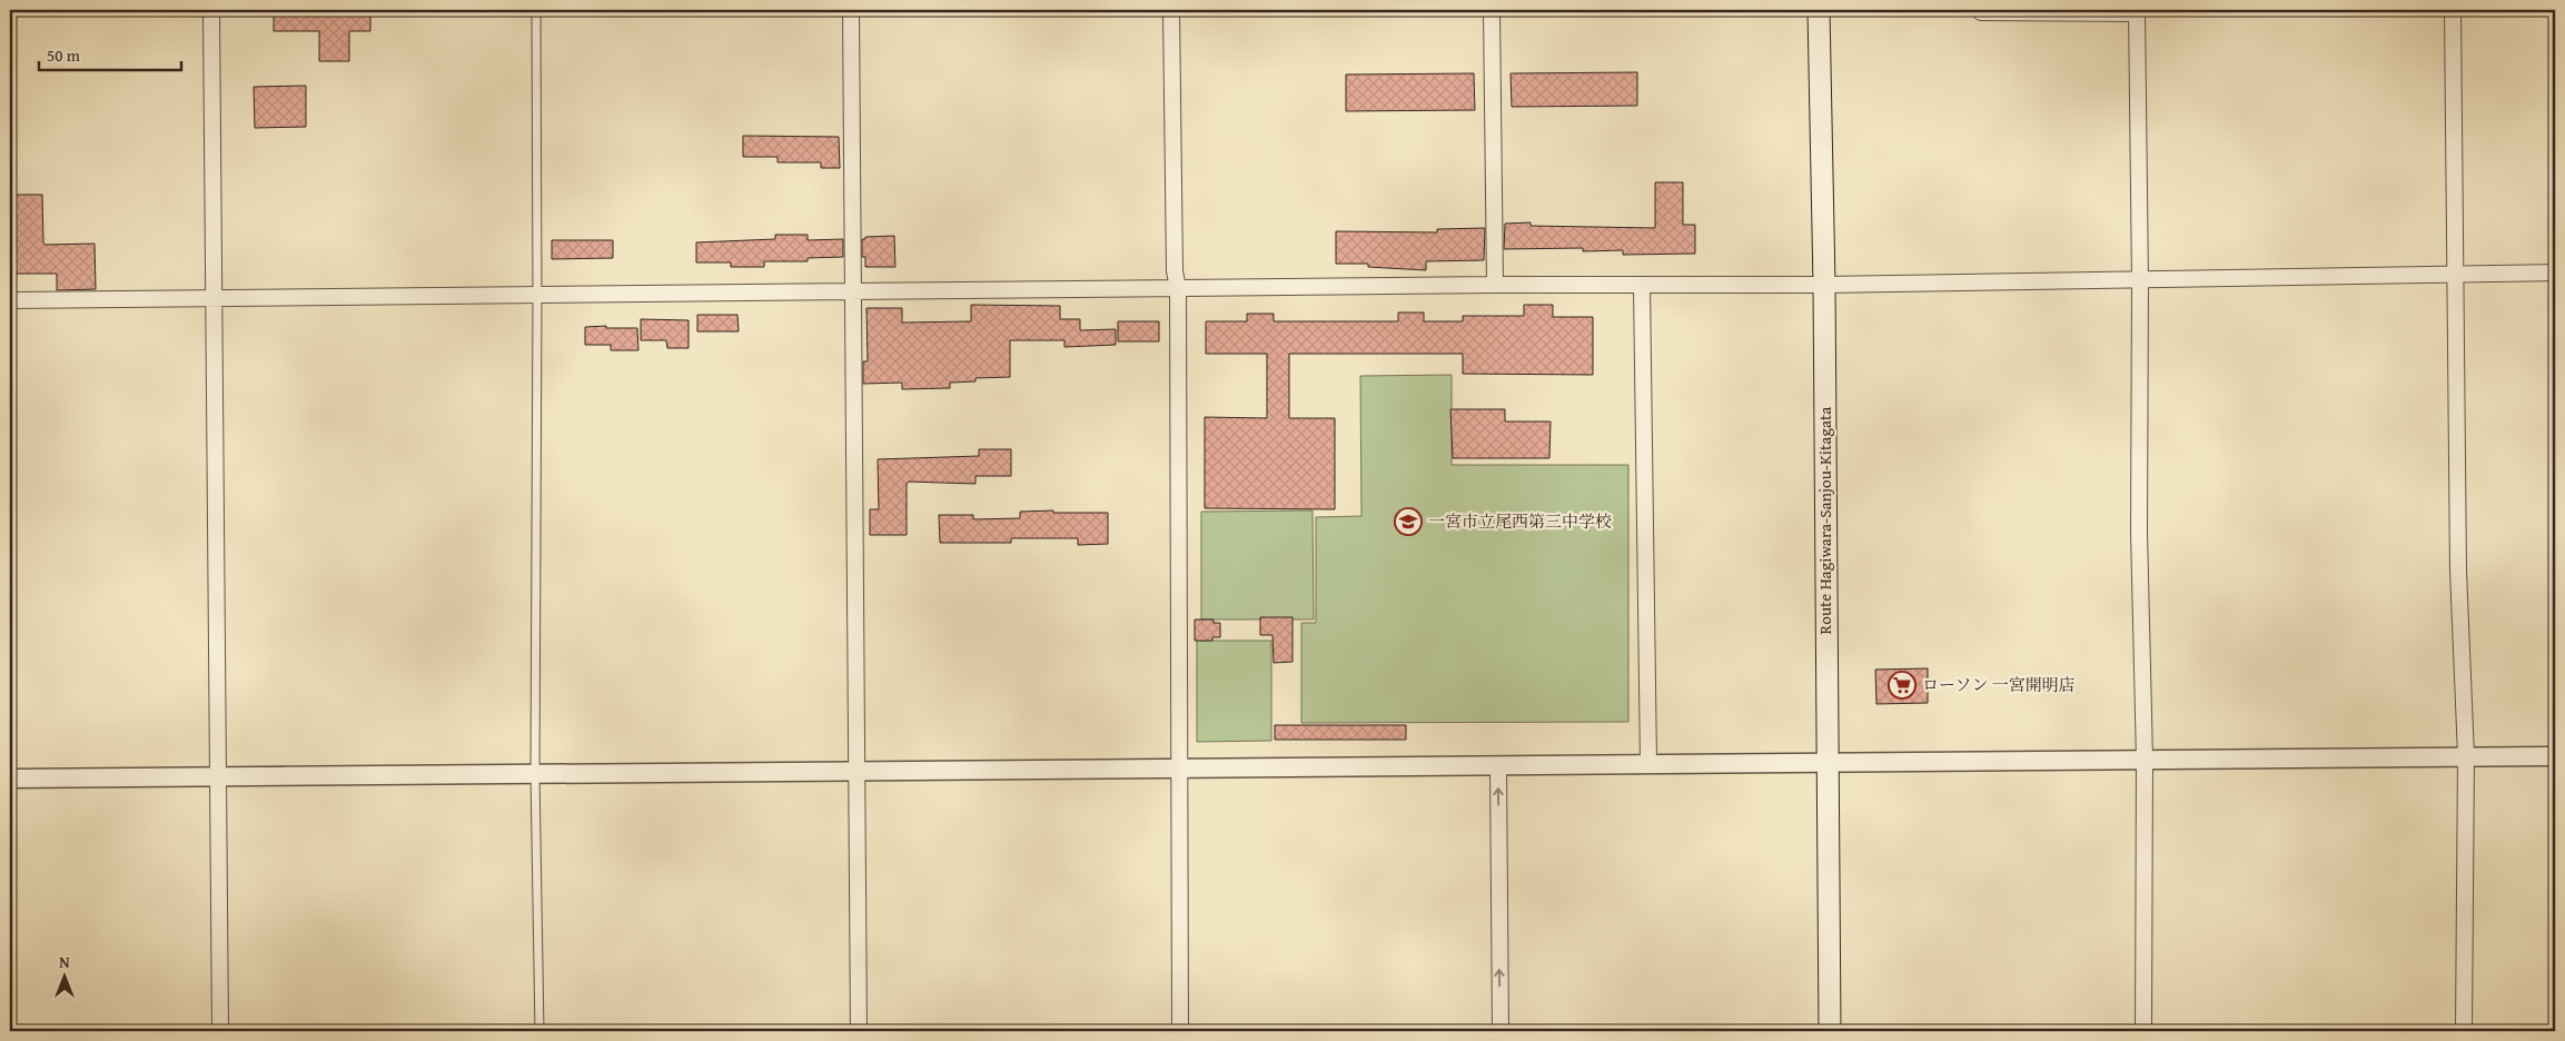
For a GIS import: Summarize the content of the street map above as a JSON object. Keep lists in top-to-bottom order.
{
  "streets": {
    "main road": ["Route Hagiwara-Sanjou-Kitagata"]
  },
  "places": {
    "school or university": ["一宮市立尾西第三中学校"],
    "supermarket": ["ローソン 一宮開明店"]
  },
  "scale_bar": "50 m",
  "north": "top"
}
